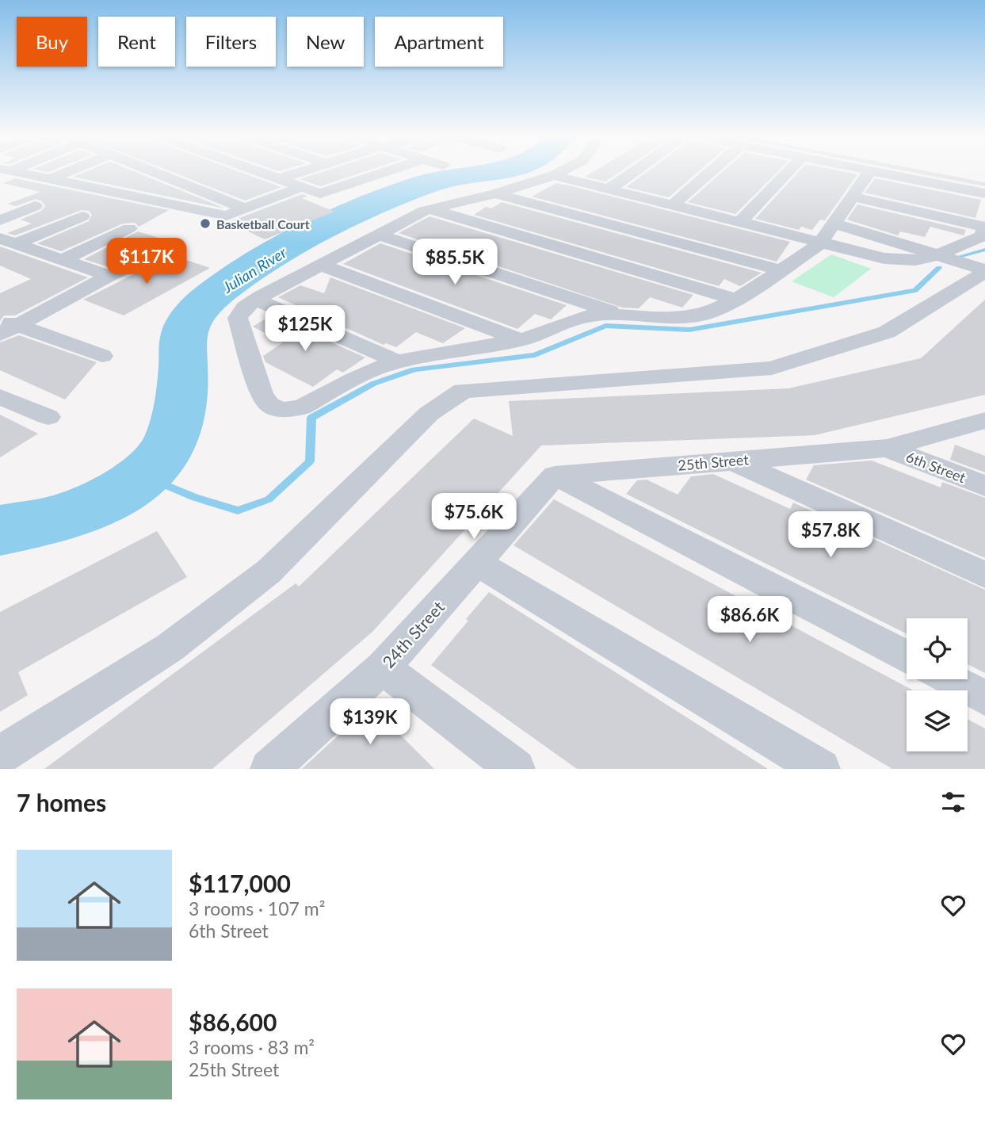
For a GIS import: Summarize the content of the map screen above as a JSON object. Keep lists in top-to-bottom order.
{
  "streets": {
    "street": ["25th Street", "6th Street", "24th Street"]
  },
  "crossings": [
    ["25th Street", "6th Street"]
  ],
  "water": ["Julian River"],
  "places": ["Basketball Court"],
  "page": {
    "chip": [
      "Buy",
      "Rent",
      "Filters",
      "New",
      "Apartment"
    ],
    "price": [
      "$117K",
      "$85.5K",
      "$125K",
      "$75.6K",
      "$57.8K",
      "$86.6K",
      "$139K"
    ],
    "heading": "7 homes",
    "list": [
      {
        "name": "$117,000",
        "note": "3 rooms · 107 m² · 6th Street"
      },
      {
        "name": "$86,600",
        "note": "3 rooms · 83 m² · 25th Street"
      }
    ]
  }
}
